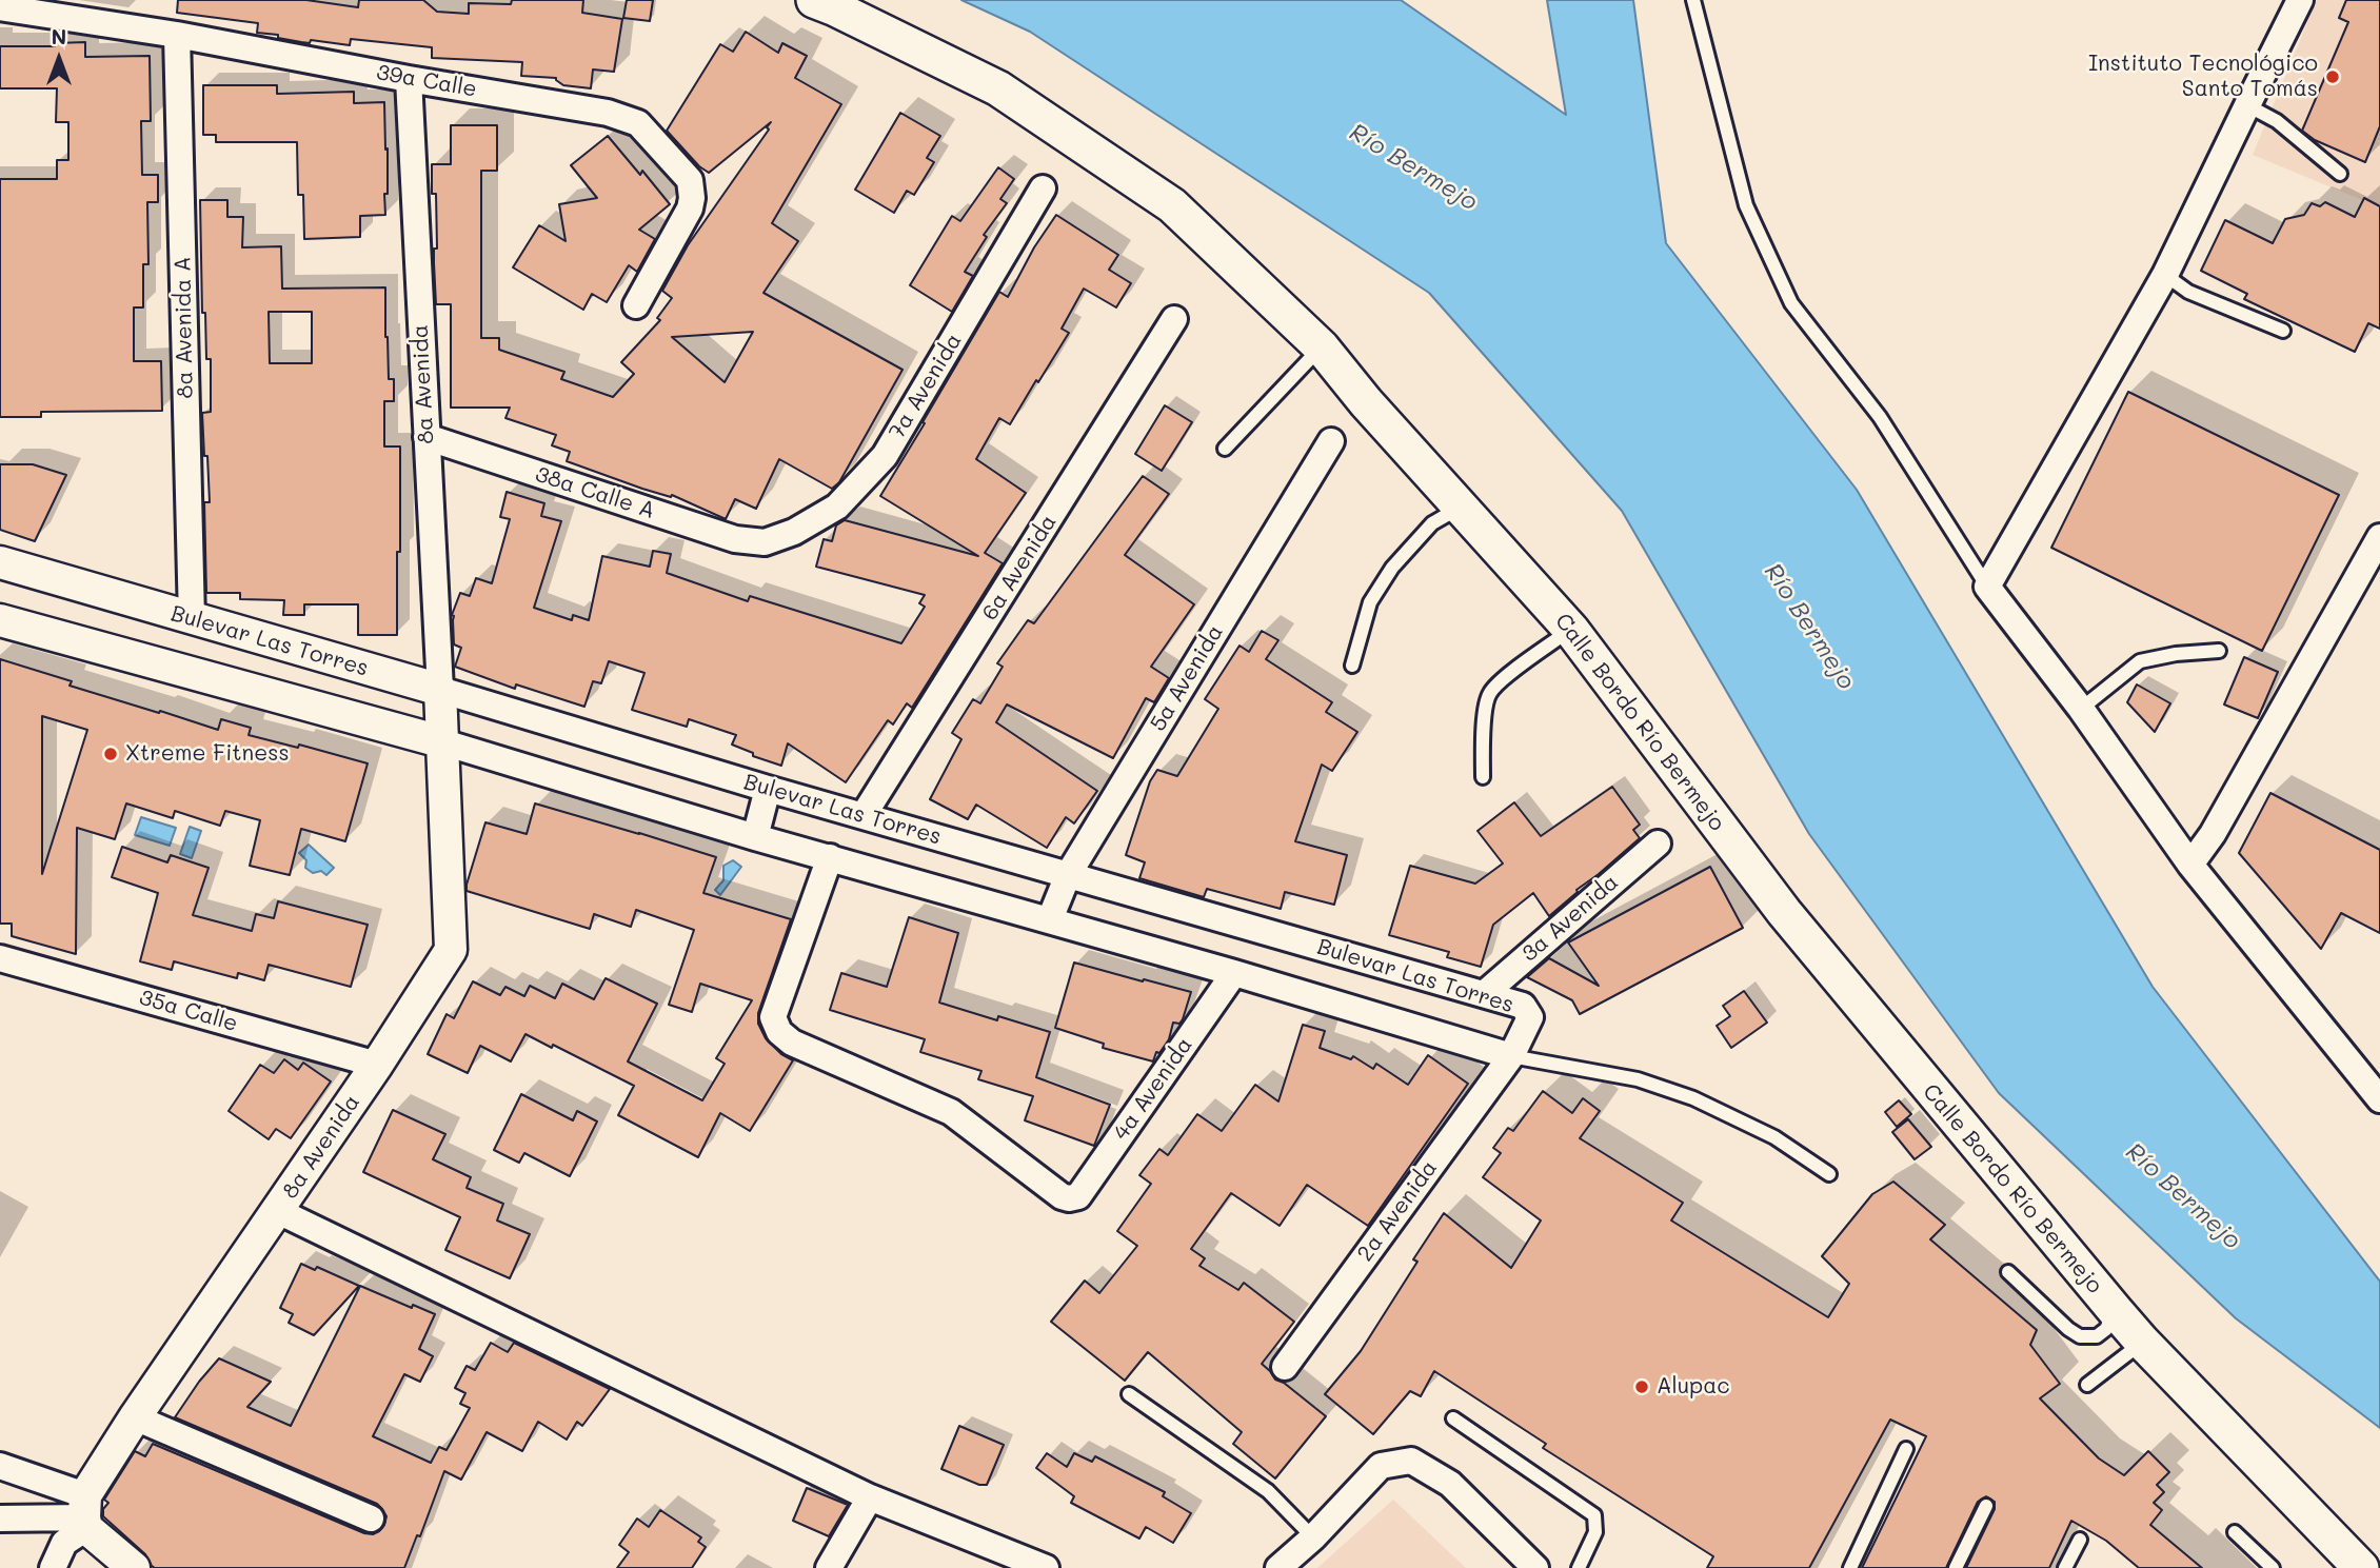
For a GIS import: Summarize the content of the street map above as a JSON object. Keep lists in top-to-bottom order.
{
  "streets": {
    "main road": ["Calle Bordo Río Bermejo"],
    "street": [
      "39a Calle",
      "8a Avenida A",
      "8a Avenida",
      "7a Avenida",
      "38a Calle A",
      "6a Avenida",
      "Bulevar Las Torres",
      "5a Avenida",
      "3a Avenida",
      "35a Calle",
      "4a Avenida",
      "2a Avenida"
    ]
  },
  "crossings": [
    ["39a Calle", "8a Avenida A"],
    ["39a Calle", "8a Avenida"],
    ["8a Avenida A", "Bulevar Las Torres"],
    ["8a Avenida", "38a Calle A"],
    ["8a Avenida", "Bulevar Las Torres"],
    ["8a Avenida", "35a Calle"],
    ["7a Avenida", "38a Calle A"],
    ["6a Avenida", "Bulevar Las Torres"],
    ["Bulevar Las Torres", "5a Avenida"],
    ["Bulevar Las Torres", "3a Avenida"],
    ["Bulevar Las Torres", "2a Avenida"]
  ],
  "water": ["Río Bermejo"],
  "places": ["Instituto Tecnológico Santo Tomás", "Xtreme Fitness", "Alupac"],
  "north": "top"
}
